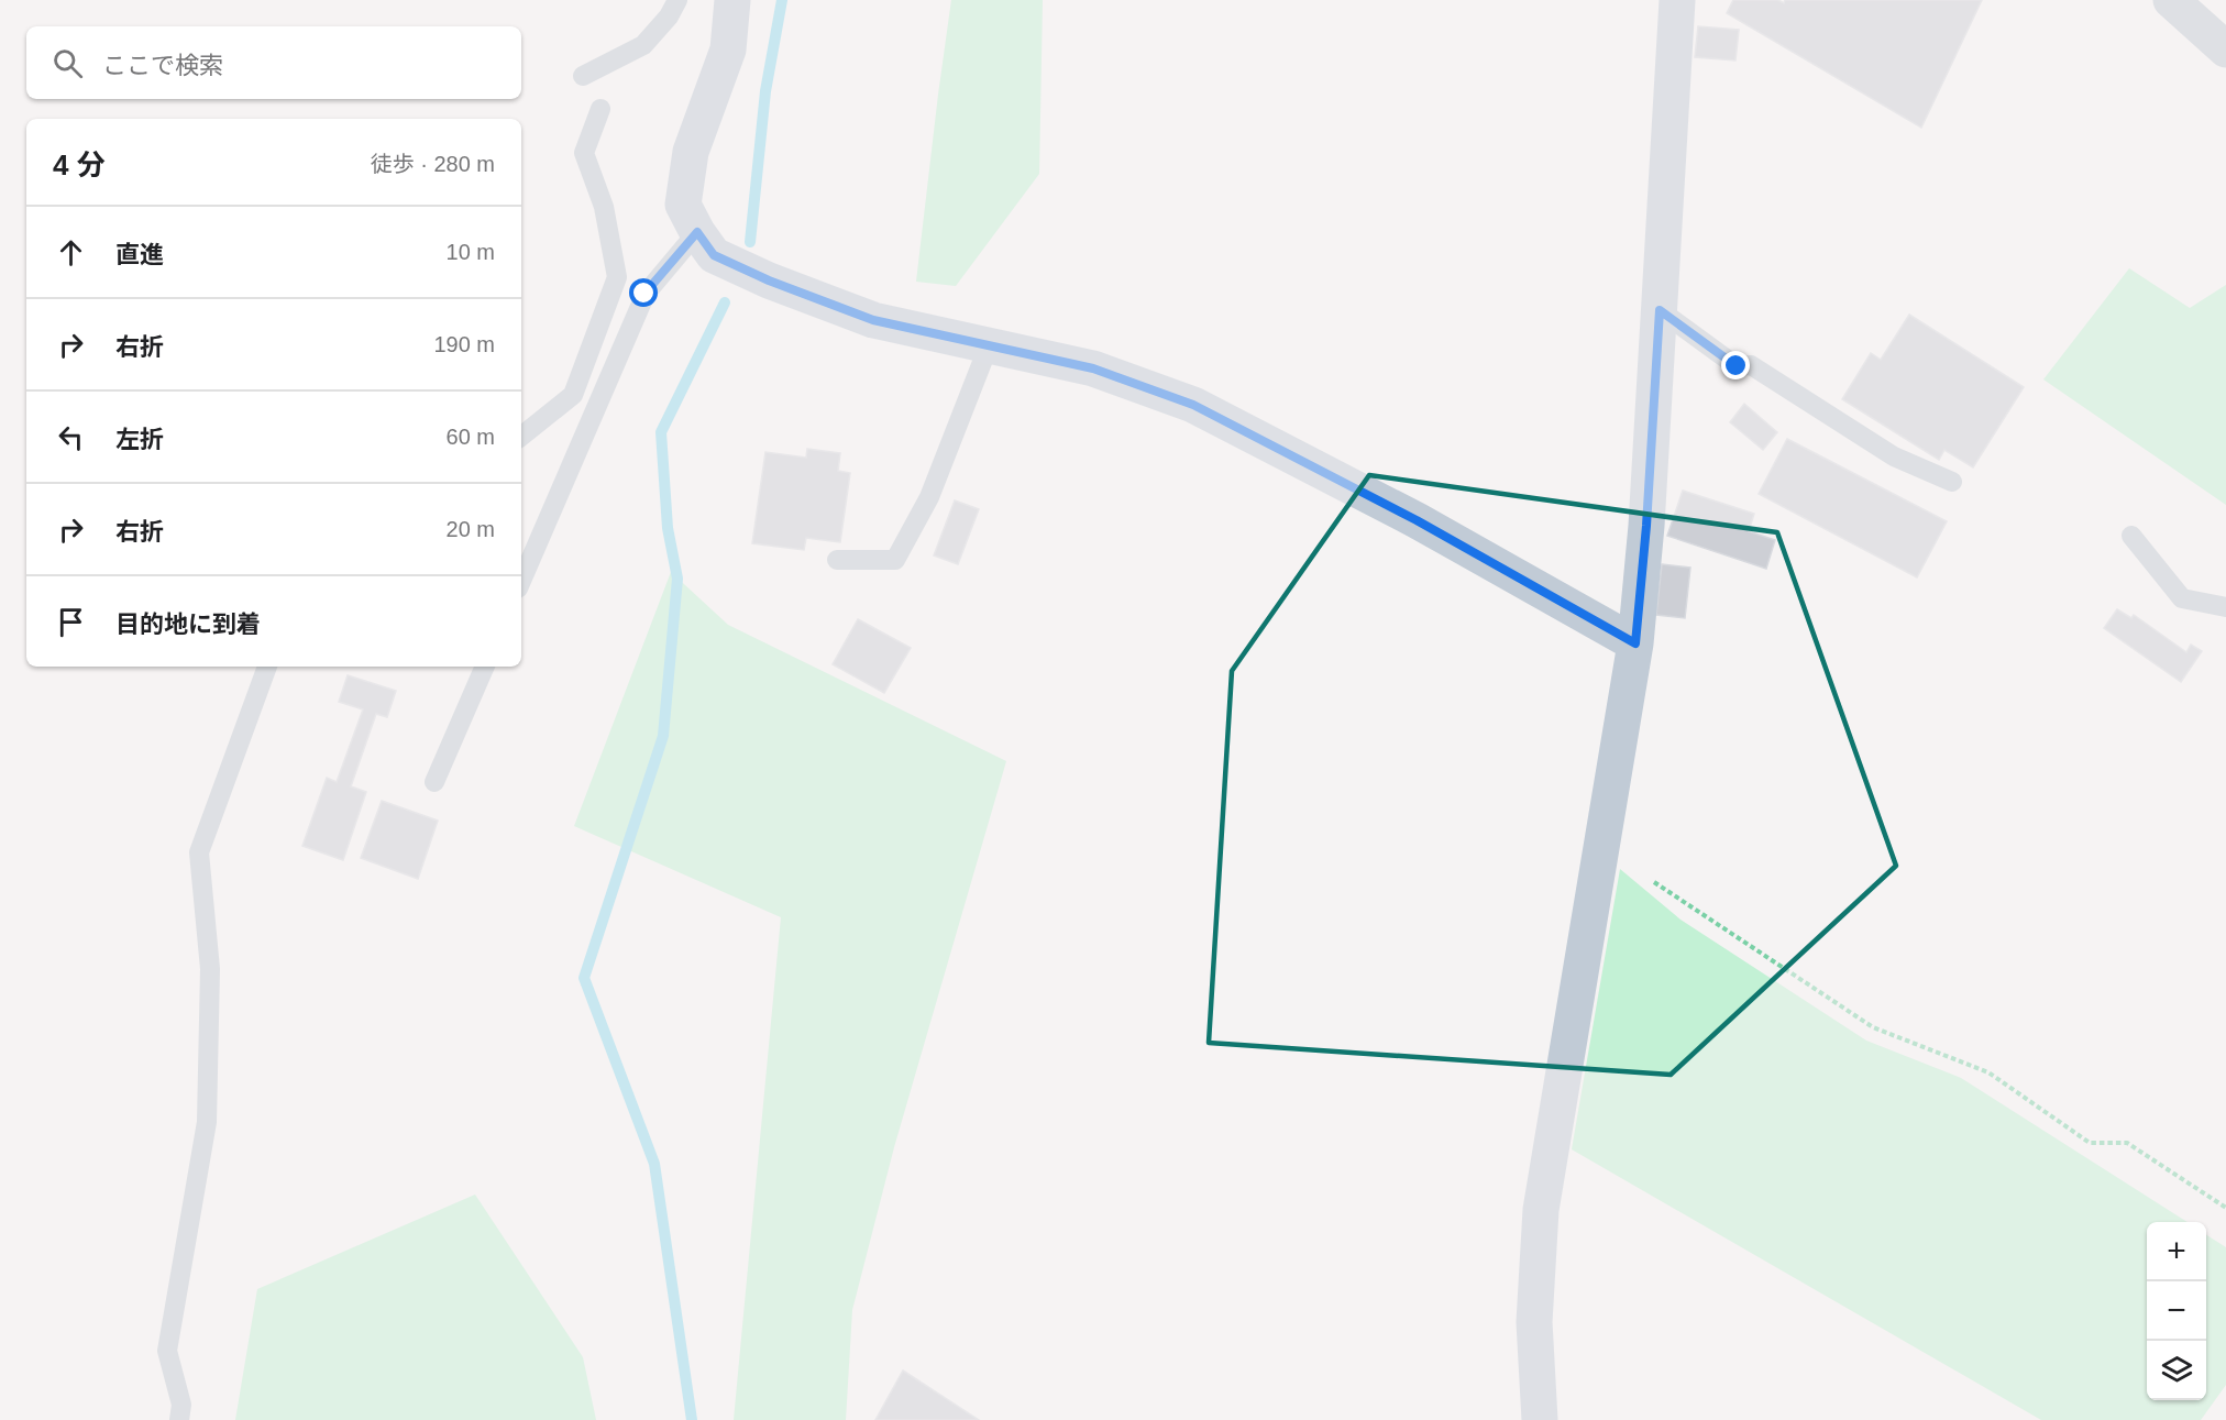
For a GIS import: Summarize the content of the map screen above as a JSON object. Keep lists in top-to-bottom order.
{
  "page": {
    "search": "ここで検索",
    "heading": ["4 分", "徒歩 · 280 m"],
    "list": [
      ["直進", "10 m"],
      ["右折", "190 m"],
      ["左折", "60 m"],
      ["右折", "20 m"],
      "目的地に到着"
    ],
    "map_buttons": ["+", "−"]
  }
}
